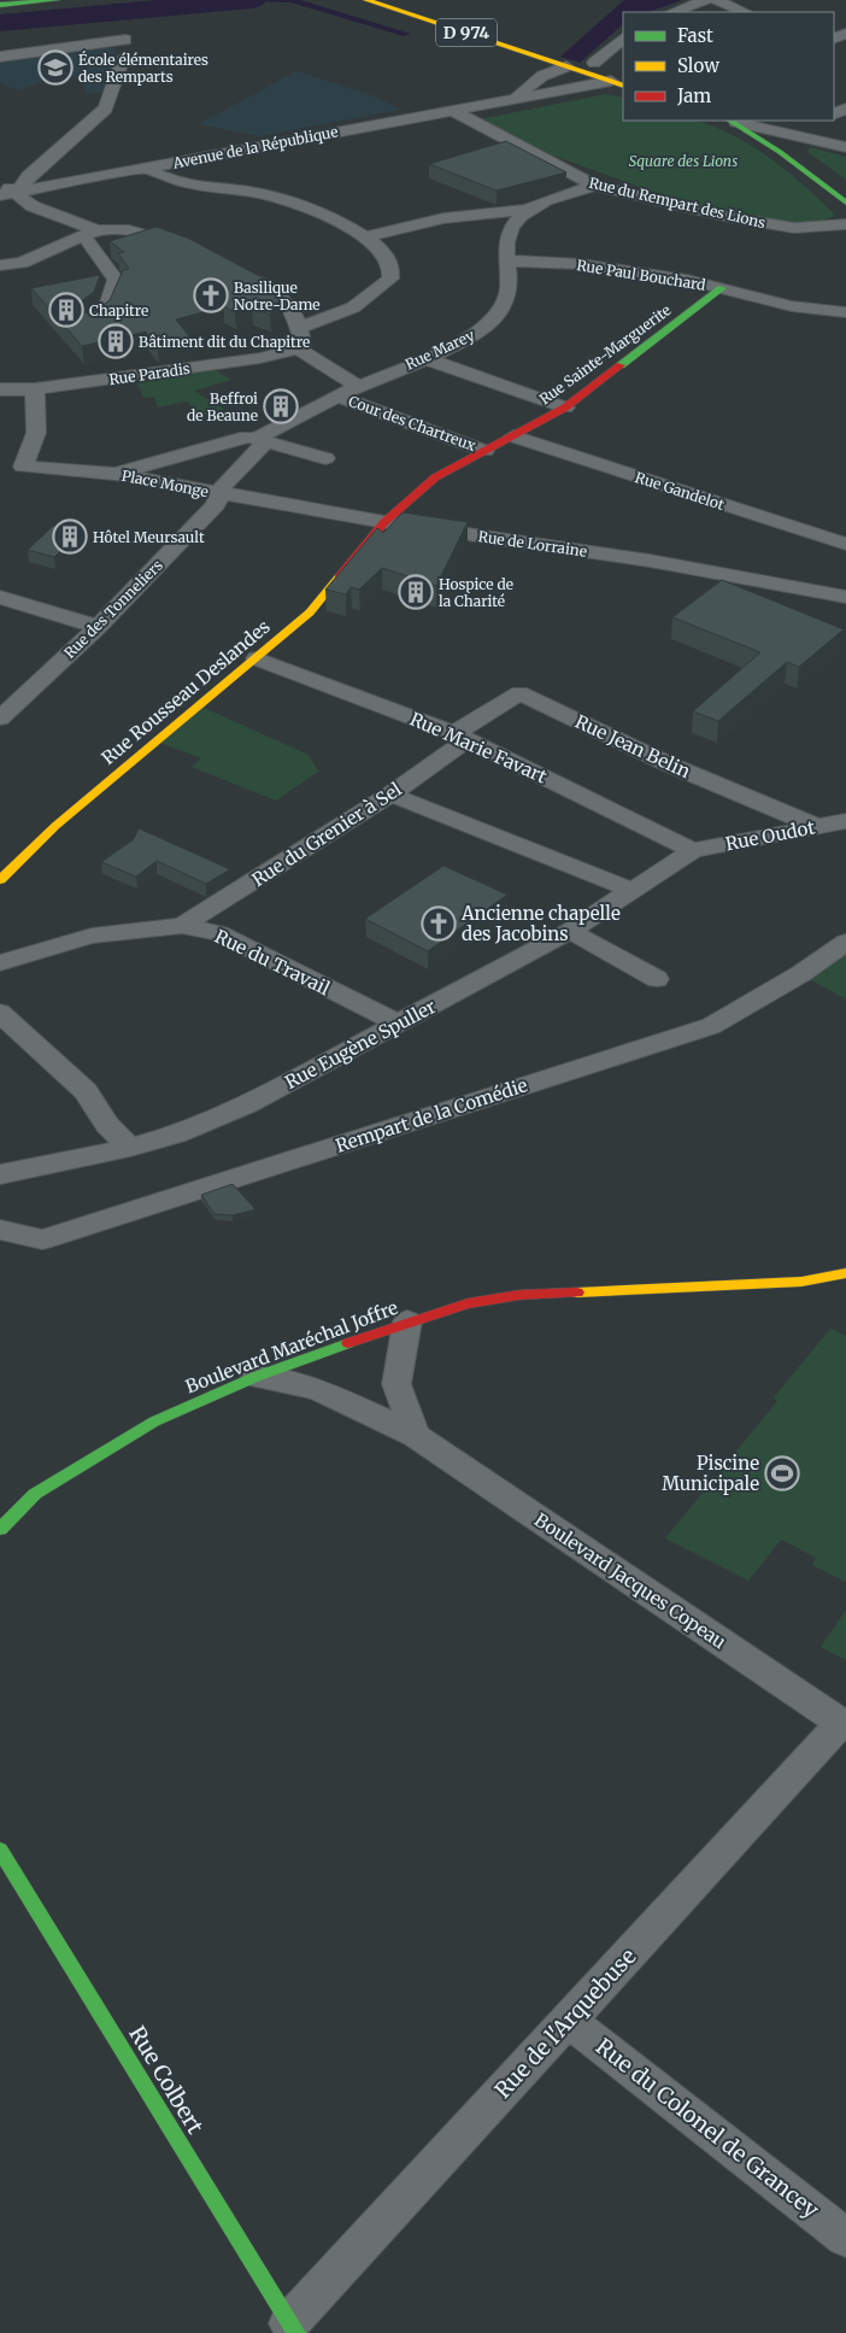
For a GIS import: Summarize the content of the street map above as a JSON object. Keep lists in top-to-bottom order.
{
  "streets": {
    "street": [
      "D 974",
      "Avenue de la République",
      "Rue du Rempart des Lions",
      "Rue Paul Bouchard",
      "Rue Marey",
      "Rue Sainte-Marguerite",
      "Rue Paradis",
      "Cour des Chartreux",
      "Place Monge",
      "Rue Gandelot",
      "Rue de Lorraine",
      "Rue des Tonneliers",
      "Rue Rousseau Deslandes",
      "Rue Jean Belin",
      "Rue Marie Favart",
      "Rue du Grenier à Sel",
      "Rue Oudot",
      "Rue du Travail",
      "Rue Eugène Spuller",
      "Rempart de la Comédie",
      "Boulevard Maréchal Joffre",
      "Boulevard Jacques Copeau",
      "Rue de l'Arquebuse",
      "Rue Colbert",
      "Rue du Colonel de Grancey"
    ]
  },
  "crossings": [
    ["D 974", "Avenue de la République"],
    ["Avenue de la République", "Rue du Rempart des Lions"],
    ["Rue Paul Bouchard", "Rue Marey"],
    ["Rue Paul Bouchard", "Rue Sainte-Marguerite"],
    ["Rue Marey", "Place Monge"],
    ["Rue Sainte-Marguerite", "Cour des Chartreux"],
    ["Rue Sainte-Marguerite", "Rue Gandelot"],
    ["Rue Sainte-Marguerite", "Rue de Lorraine"],
    ["Rue Sainte-Marguerite", "Rue Rousseau Deslandes"],
    ["Cour des Chartreux", "Place Monge"],
    ["Place Monge", "Rue de Lorraine"],
    ["Place Monge", "Rue des Tonneliers"],
    ["Rue de Lorraine", "Rue des Tonneliers"],
    ["Rue de Lorraine", "Rue Rousseau Deslandes"],
    ["Rue Rousseau Deslandes", "Rue Marie Favart"],
    ["Rue Jean Belin", "Rue Marie Favart"],
    ["Rue Jean Belin", "Rue du Grenier à Sel"],
    ["Rue Jean Belin", "Rue Oudot"],
    ["Rue Marie Favart", "Rue du Grenier à Sel"],
    ["Rue Marie Favart", "Rue Oudot"],
    ["Rue Marie Favart", "Rue Eugène Spuller"],
    ["Rue du Grenier à Sel", "Rue du Travail"],
    ["Rue Oudot", "Rue Eugène Spuller"],
    ["Rue du Travail", "Rue Eugène Spuller"],
    ["Boulevard Maréchal Joffre", "Boulevard Jacques Copeau"],
    ["Boulevard Jacques Copeau", "Rue de l'Arquebuse"],
    ["Rue de l'Arquebuse", "Rue Colbert"],
    ["Rue de l'Arquebuse", "Rue du Colonel de Grancey"]
  ],
  "parks": ["Square des Lions"],
  "places": {
    "school or university": ["École élémentaires des Remparts"],
    "church": ["Basilique Notre-Dame", "Ancienne chapelle des Jacobins"],
    "building": [
      "Chapitre",
      "Bâtiment dit du Chapitre",
      "Beffroi de Beaune",
      "Hôtel Meursault",
      "Hospice de la Charité"
    ],
    "sports": ["Piscine Municipale"]
  },
  "legend": ["Fast", "Slow", "Jam"]
}
